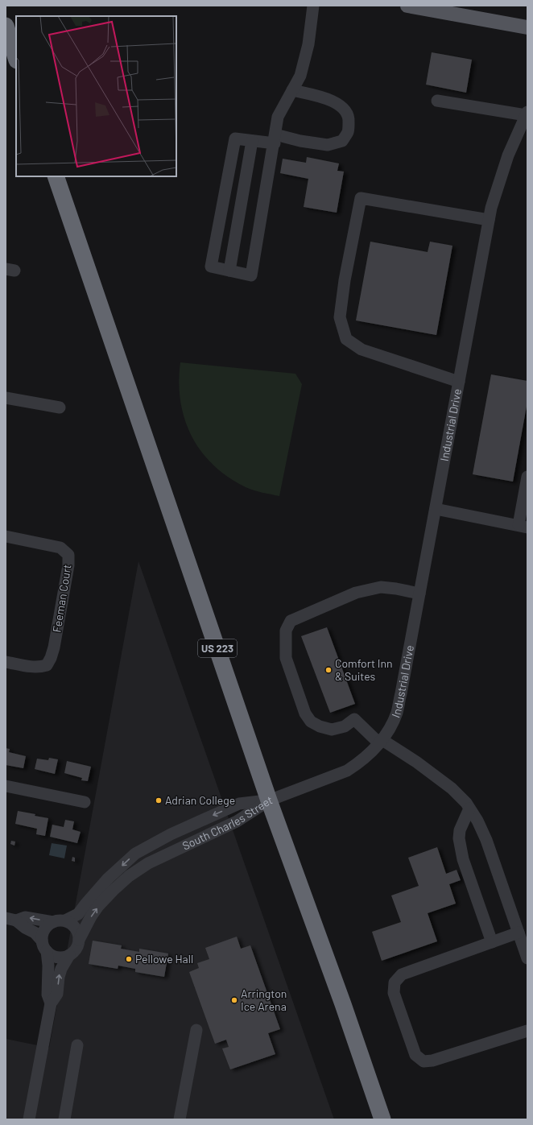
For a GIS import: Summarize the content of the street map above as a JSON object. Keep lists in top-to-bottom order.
{
  "streets": {
    "highway": ["US 223"],
    "street": ["Industrial Drive", "Feeman Court", "South Charles Street"]
  },
  "crossings": [
    ["Industrial Drive", "US 223"],
    ["Industrial Drive", "South Charles Street"],
    ["US 223", "South Charles Street"]
  ],
  "places": [
    "Comfort Inn & Suites",
    "Adrian College",
    "Pellowe Hall",
    "Arrington Ice Arena"
  ]
}
